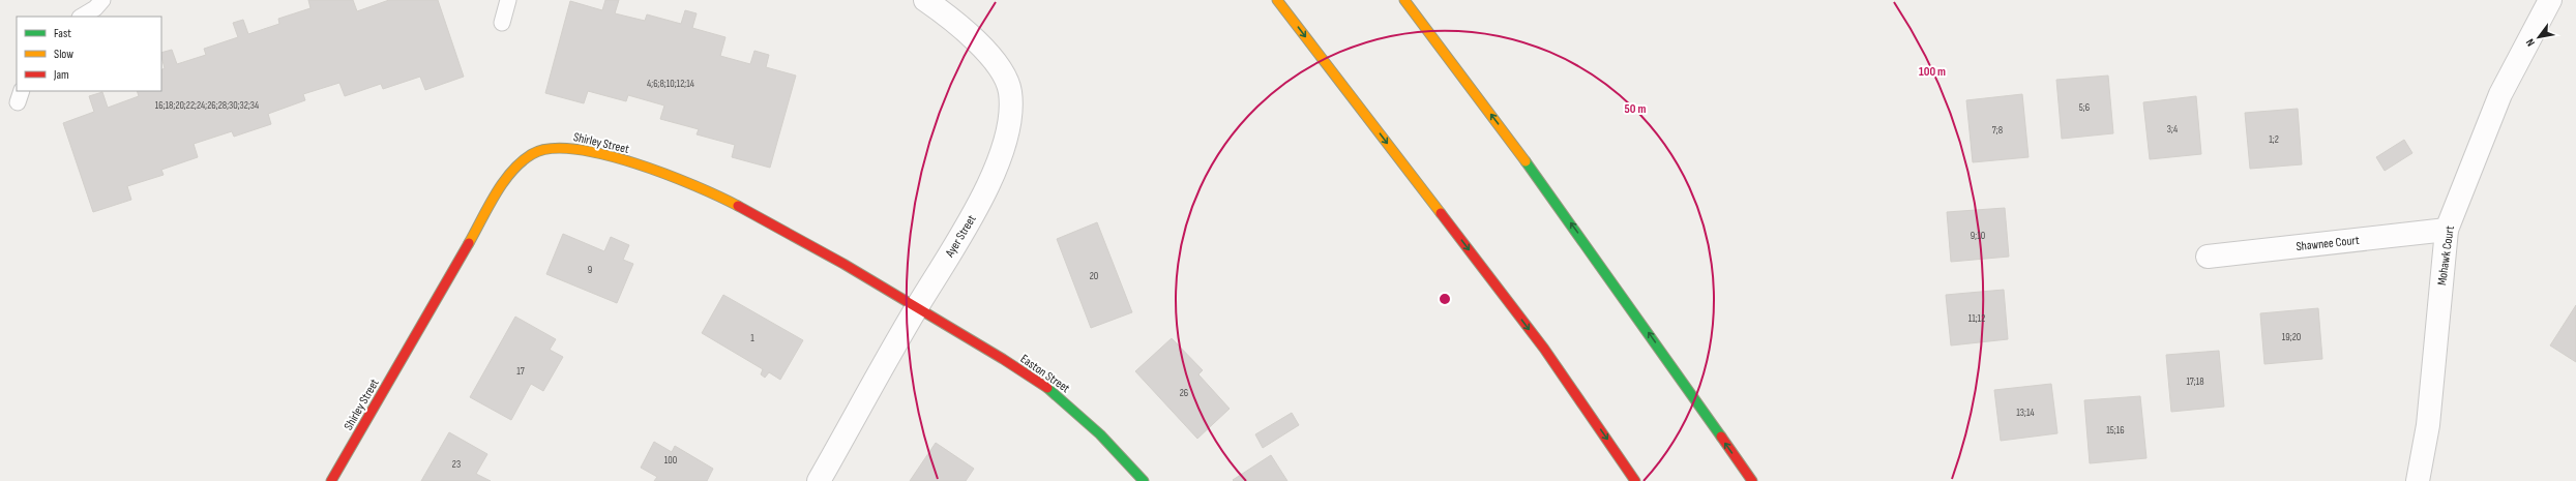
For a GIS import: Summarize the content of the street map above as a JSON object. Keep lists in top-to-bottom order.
{
  "streets": {
    "main road": ["Shirley Street", "Easton Street"],
    "street": ["Ayer Street", "Shawnee Court", "Mohawk Court"]
  },
  "crossings": [
    ["Shirley Street", "Ayer Street"],
    ["Shirley Street", "Easton Street"],
    ["Ayer Street", "Easton Street"],
    ["Shawnee Court", "Mohawk Court"]
  ],
  "house_numbers": [
    "4;6;8;10;12;14",
    "16;18;20;22;24;26;28;30;32;34",
    "5;6",
    "3;4",
    "7;8",
    "1;2",
    "9;10",
    "9",
    "20",
    "11;12",
    "19;20",
    "1",
    "17",
    "17;18",
    "26",
    "13;14",
    "15;16",
    "100",
    "23"
  ],
  "legend": ["Fast", "Slow", "Jam"],
  "north": "bottom left",
  "rings": ["100 m", "50 m"]
}
